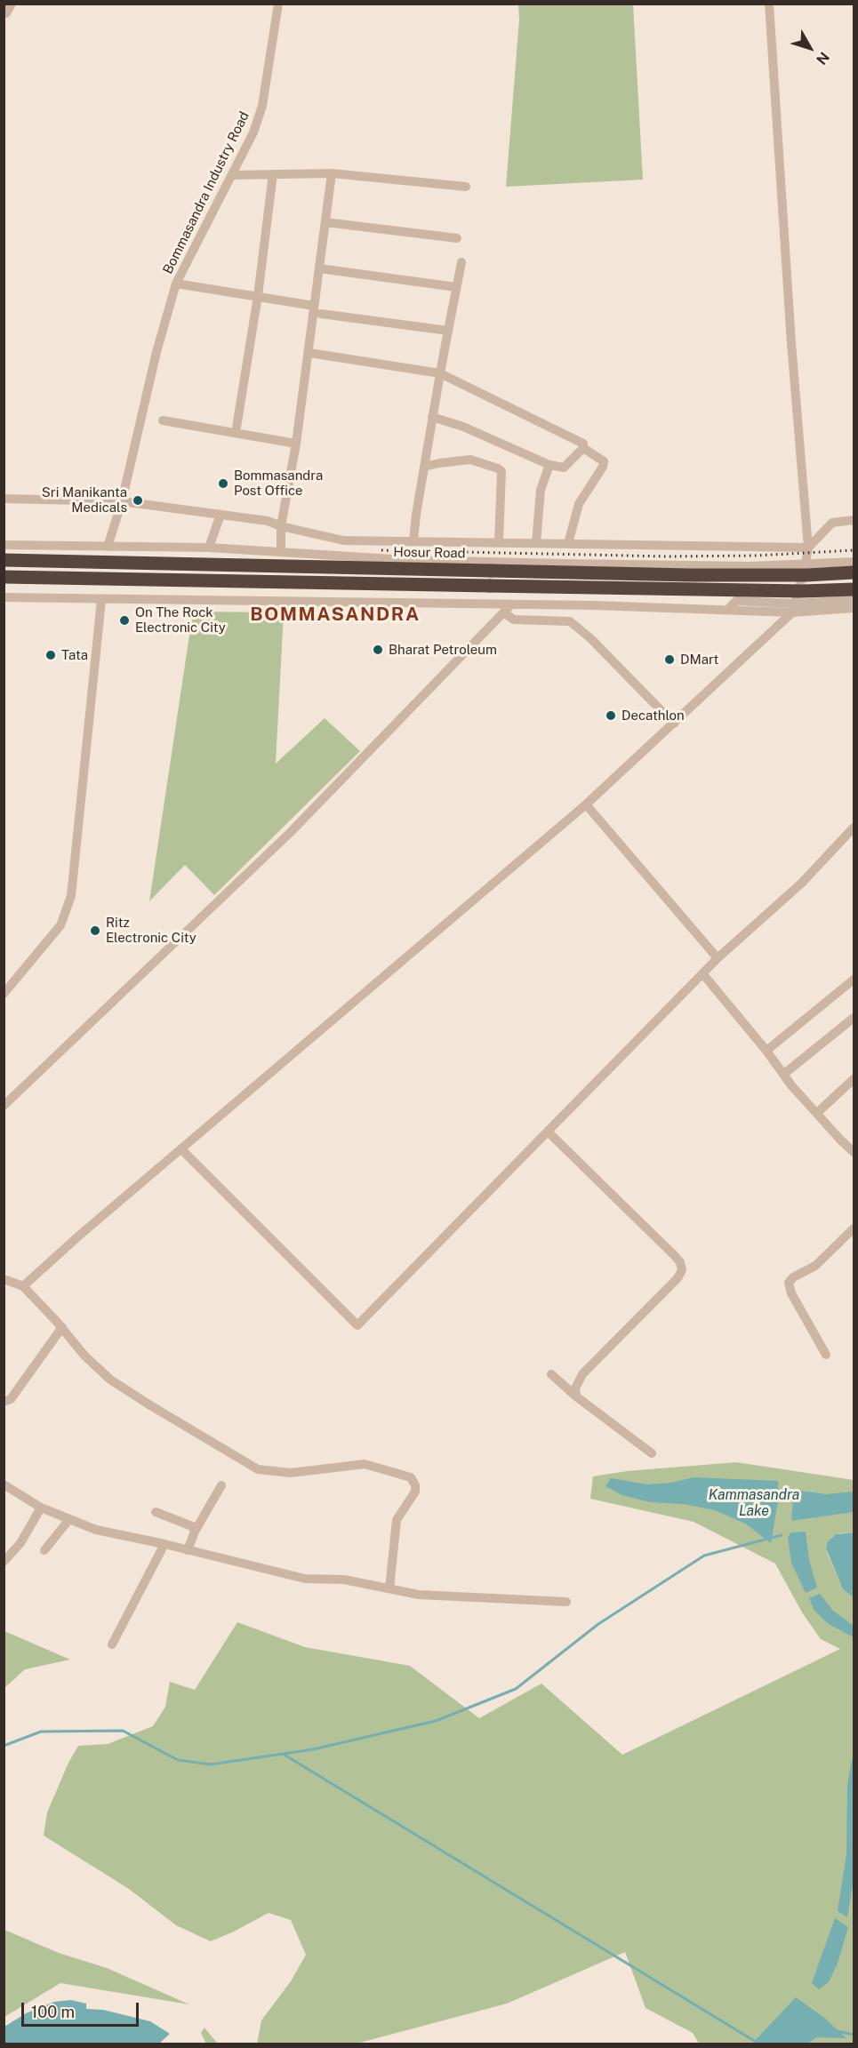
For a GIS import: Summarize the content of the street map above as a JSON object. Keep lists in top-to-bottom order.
{
  "streets": {
    "highway": ["Hosur Road"],
    "street": ["Bommasandra Industry Road"]
  },
  "districts": ["BOMMASANDRA"],
  "water": ["Kammasandra Lake"],
  "places": [
    "Bommasandra Post Office",
    "Sri Manikanta Medicals",
    "On The Rock Electronic City",
    "Bharat Petroleum",
    "Tata",
    "DMart",
    "Decathlon",
    "Ritz Electronic City"
  ],
  "scale_bar": "100 m",
  "north": "bottom right"
}
